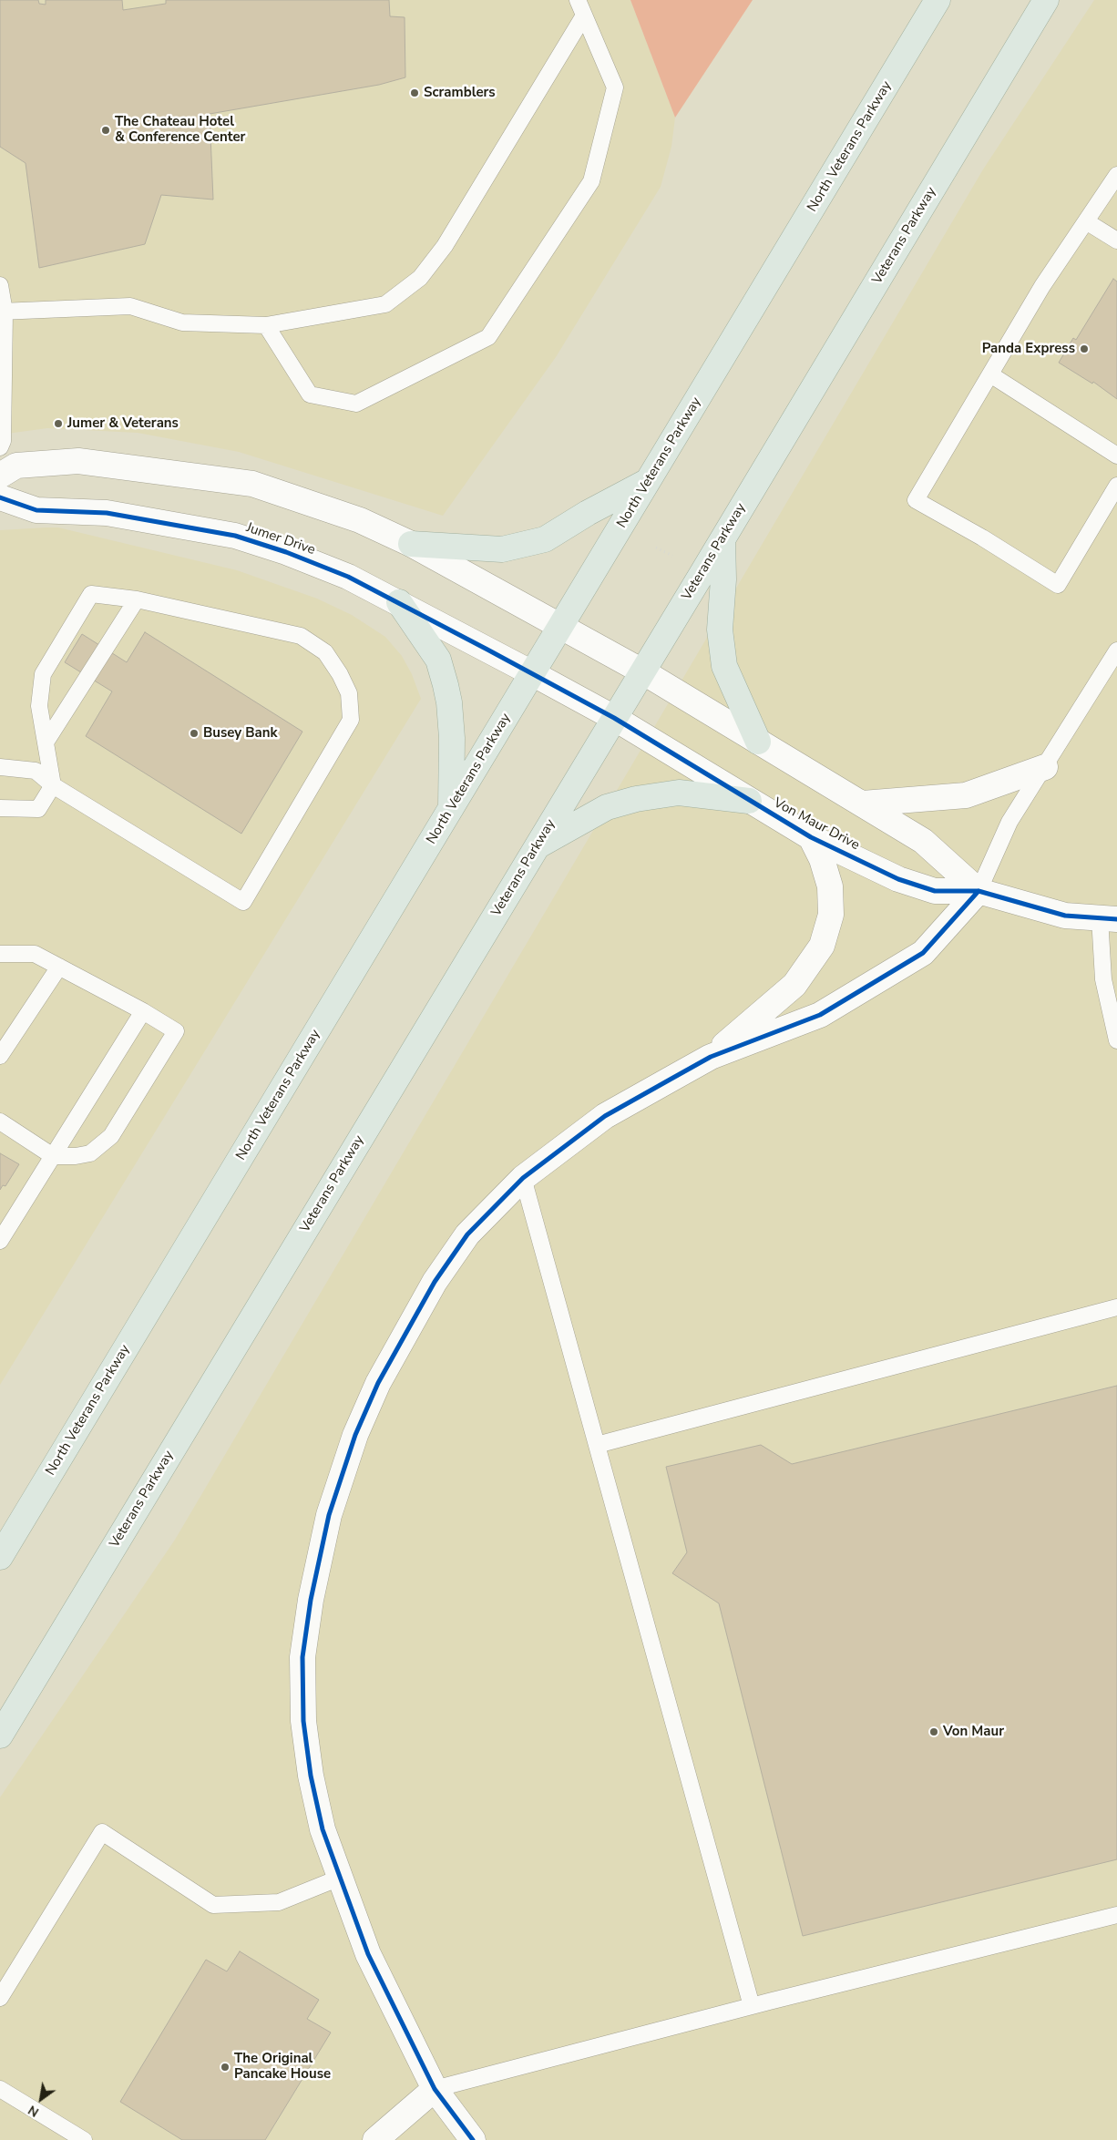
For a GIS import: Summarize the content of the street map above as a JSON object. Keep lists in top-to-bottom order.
{
  "streets": {
    "highway": ["North Veterans Parkway", "Veterans Parkway"],
    "street": ["Jumer Drive", "Von Maur Drive"]
  },
  "crossings": [
    ["North Veterans Parkway", "Jumer Drive"],
    ["North Veterans Parkway", "Von Maur Drive"],
    ["Veterans Parkway", "Von Maur Drive"],
    ["Jumer Drive", "Von Maur Drive"]
  ],
  "places": [
    "Scramblers",
    "The Chateau Hotel & Conference Center",
    "Panda Express",
    "Jumer & Veterans",
    "Busey Bank",
    "Von Maur",
    "The Original Pancake House"
  ],
  "north": "bottom left"
}
